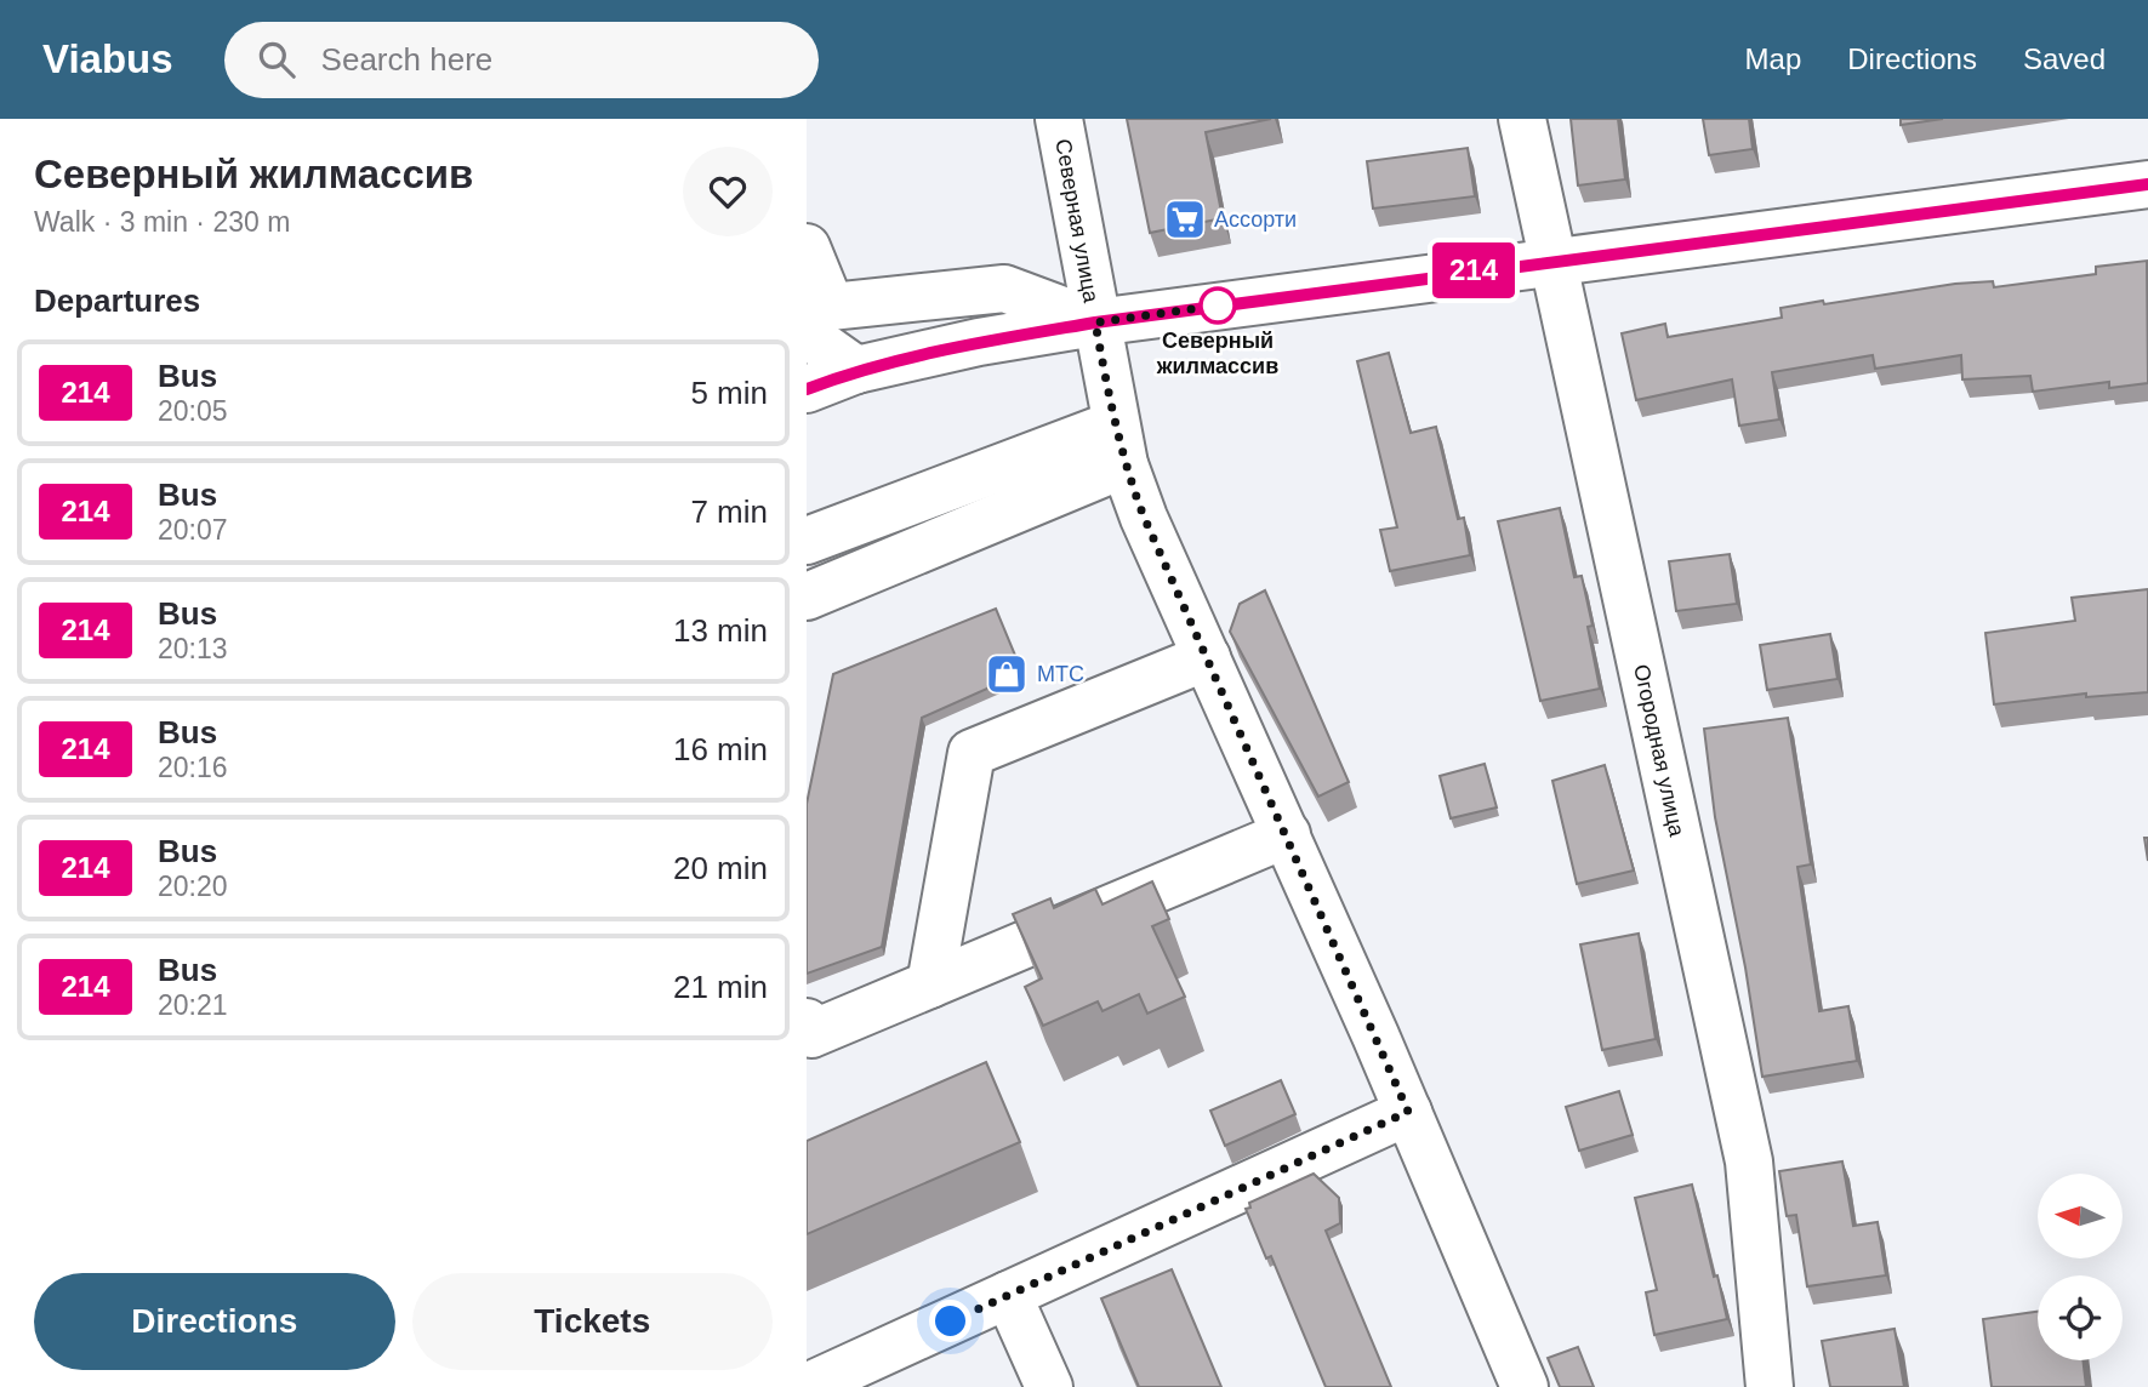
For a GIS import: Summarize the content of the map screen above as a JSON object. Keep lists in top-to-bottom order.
{
  "streets": {
    "main road": ["Северная улица", "Огородная улица"]
  },
  "places": {
    "supermarket": ["Ассорти"],
    "other": ["Северный жилмассив"],
    "shop": ["МТС"]
  },
  "lines": ["bus line 214"],
  "north": "left",
  "page": {
    "header": "Viabus",
    "search": "Search here",
    "nav": ["Map", "Directions", "Saved"],
    "heading": [
      ["Северный жилмассив", "Walk · 3 min · 230 m"],
      "Departures"
    ],
    "on_map": "214",
    "list": [
      {
        "mark": "214",
        "name": "Bus",
        "note": "20:05",
        "value": "5 min"
      },
      {
        "mark": "214",
        "name": "Bus",
        "note": "20:07",
        "value": "7 min"
      },
      {
        "mark": "214",
        "name": "Bus",
        "note": "20:13",
        "value": "13 min"
      },
      {
        "mark": "214",
        "name": "Bus",
        "note": "20:16",
        "value": "16 min"
      },
      {
        "mark": "214",
        "name": "Bus",
        "note": "20:20",
        "value": "20 min"
      },
      {
        "mark": "214",
        "name": "Bus",
        "note": "20:21",
        "value": "21 min"
      }
    ],
    "buttons": ["Directions", "Tickets"]
  }
}
